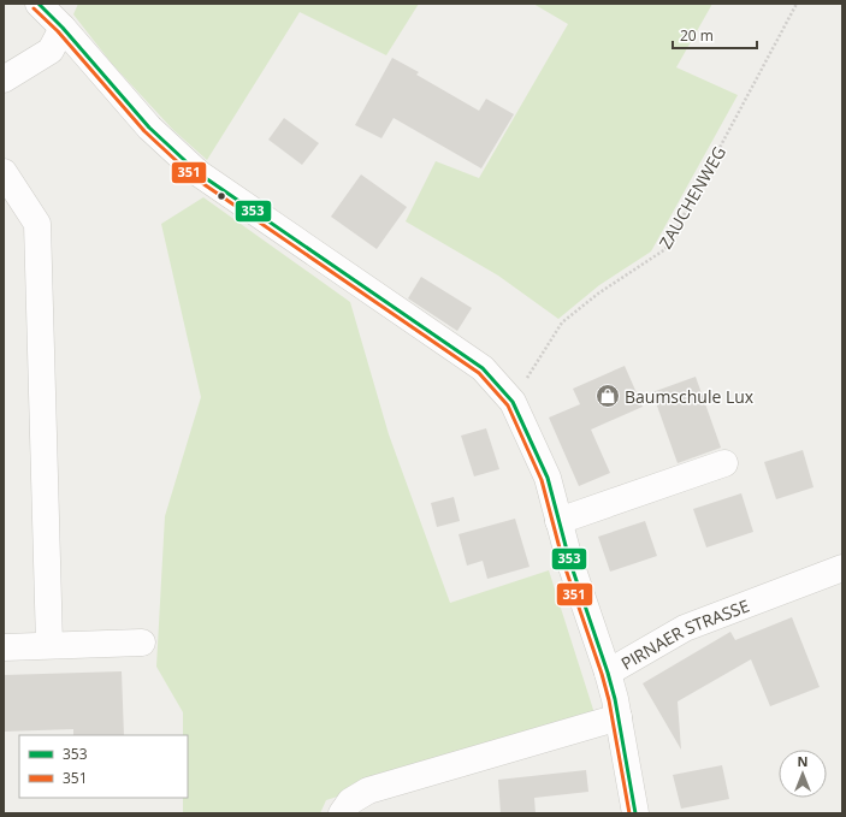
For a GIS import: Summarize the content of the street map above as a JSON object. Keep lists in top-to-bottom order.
{
  "streets": {
    "street": ["PIRNAER STRASSE"],
    "path": ["ZAUCHENWEG"]
  },
  "places": {
    "shop": ["Baumschule Lux"]
  },
  "lines": ["transit line 353", "transit line 351"],
  "legend": ["353", "351"],
  "scale_bar": "20 m",
  "north": "top"
}
